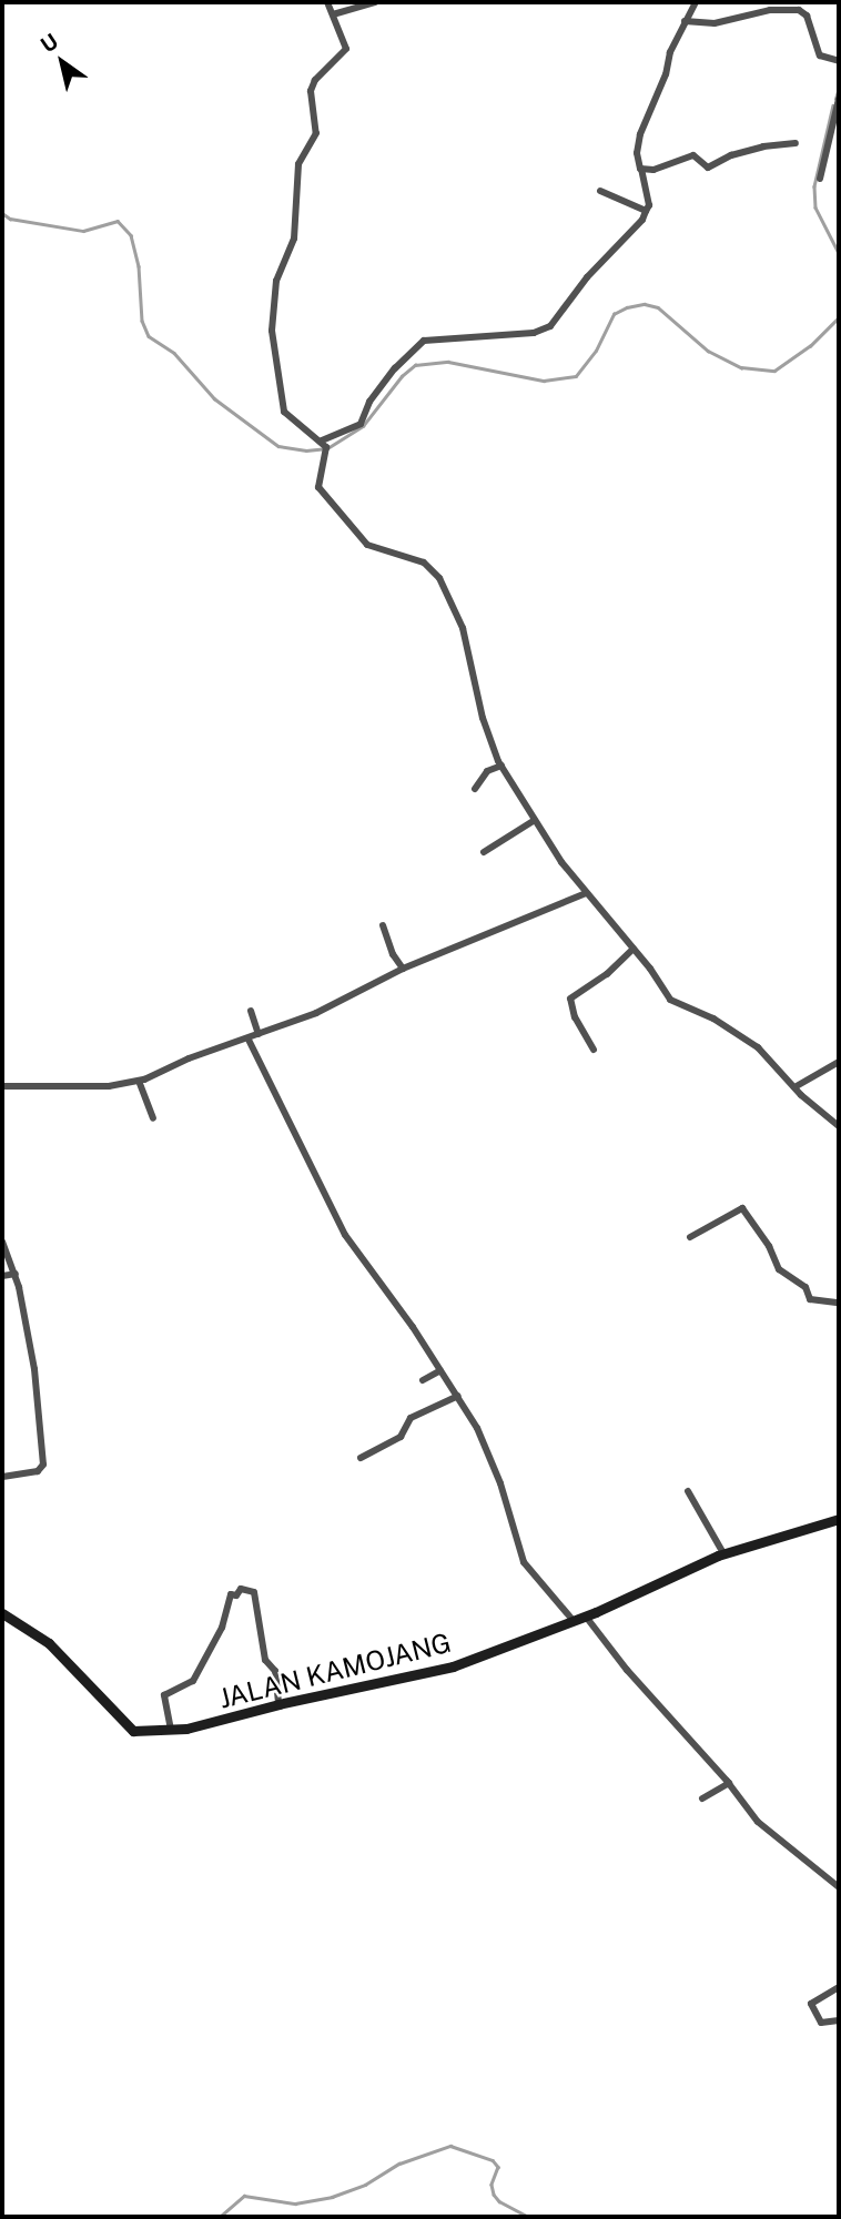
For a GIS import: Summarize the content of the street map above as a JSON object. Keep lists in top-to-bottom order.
{
  "streets": {
    "main road": ["JALAN KAMOJANG"]
  },
  "north": "top left"
}
